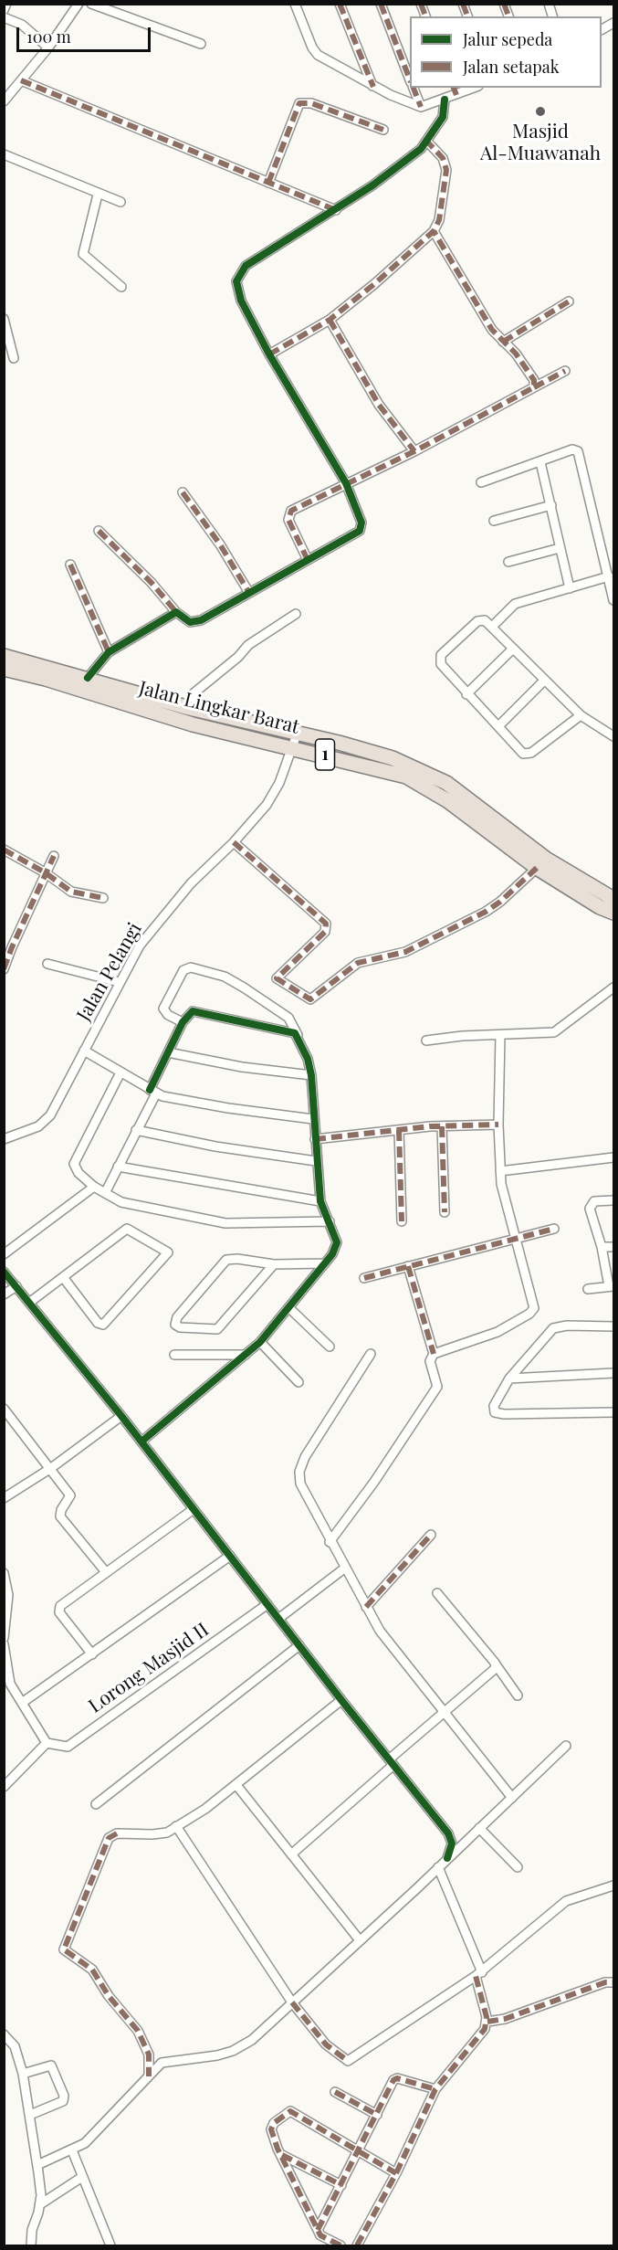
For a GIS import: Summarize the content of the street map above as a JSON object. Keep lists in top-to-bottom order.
{
  "streets": {
    "highway": ["Jalan Lingkar Barat", "1"],
    "street": ["Jalan Pelangi", "Lorong Masjid II"]
  },
  "crossings": [
    ["Jalan Lingkar Barat", "Jalan Pelangi"]
  ],
  "places": ["Masjid Al-Muawanah"],
  "legend": ["Jalur sepeda", "Jalan setapak"],
  "scale_bar": "100 m"
}
